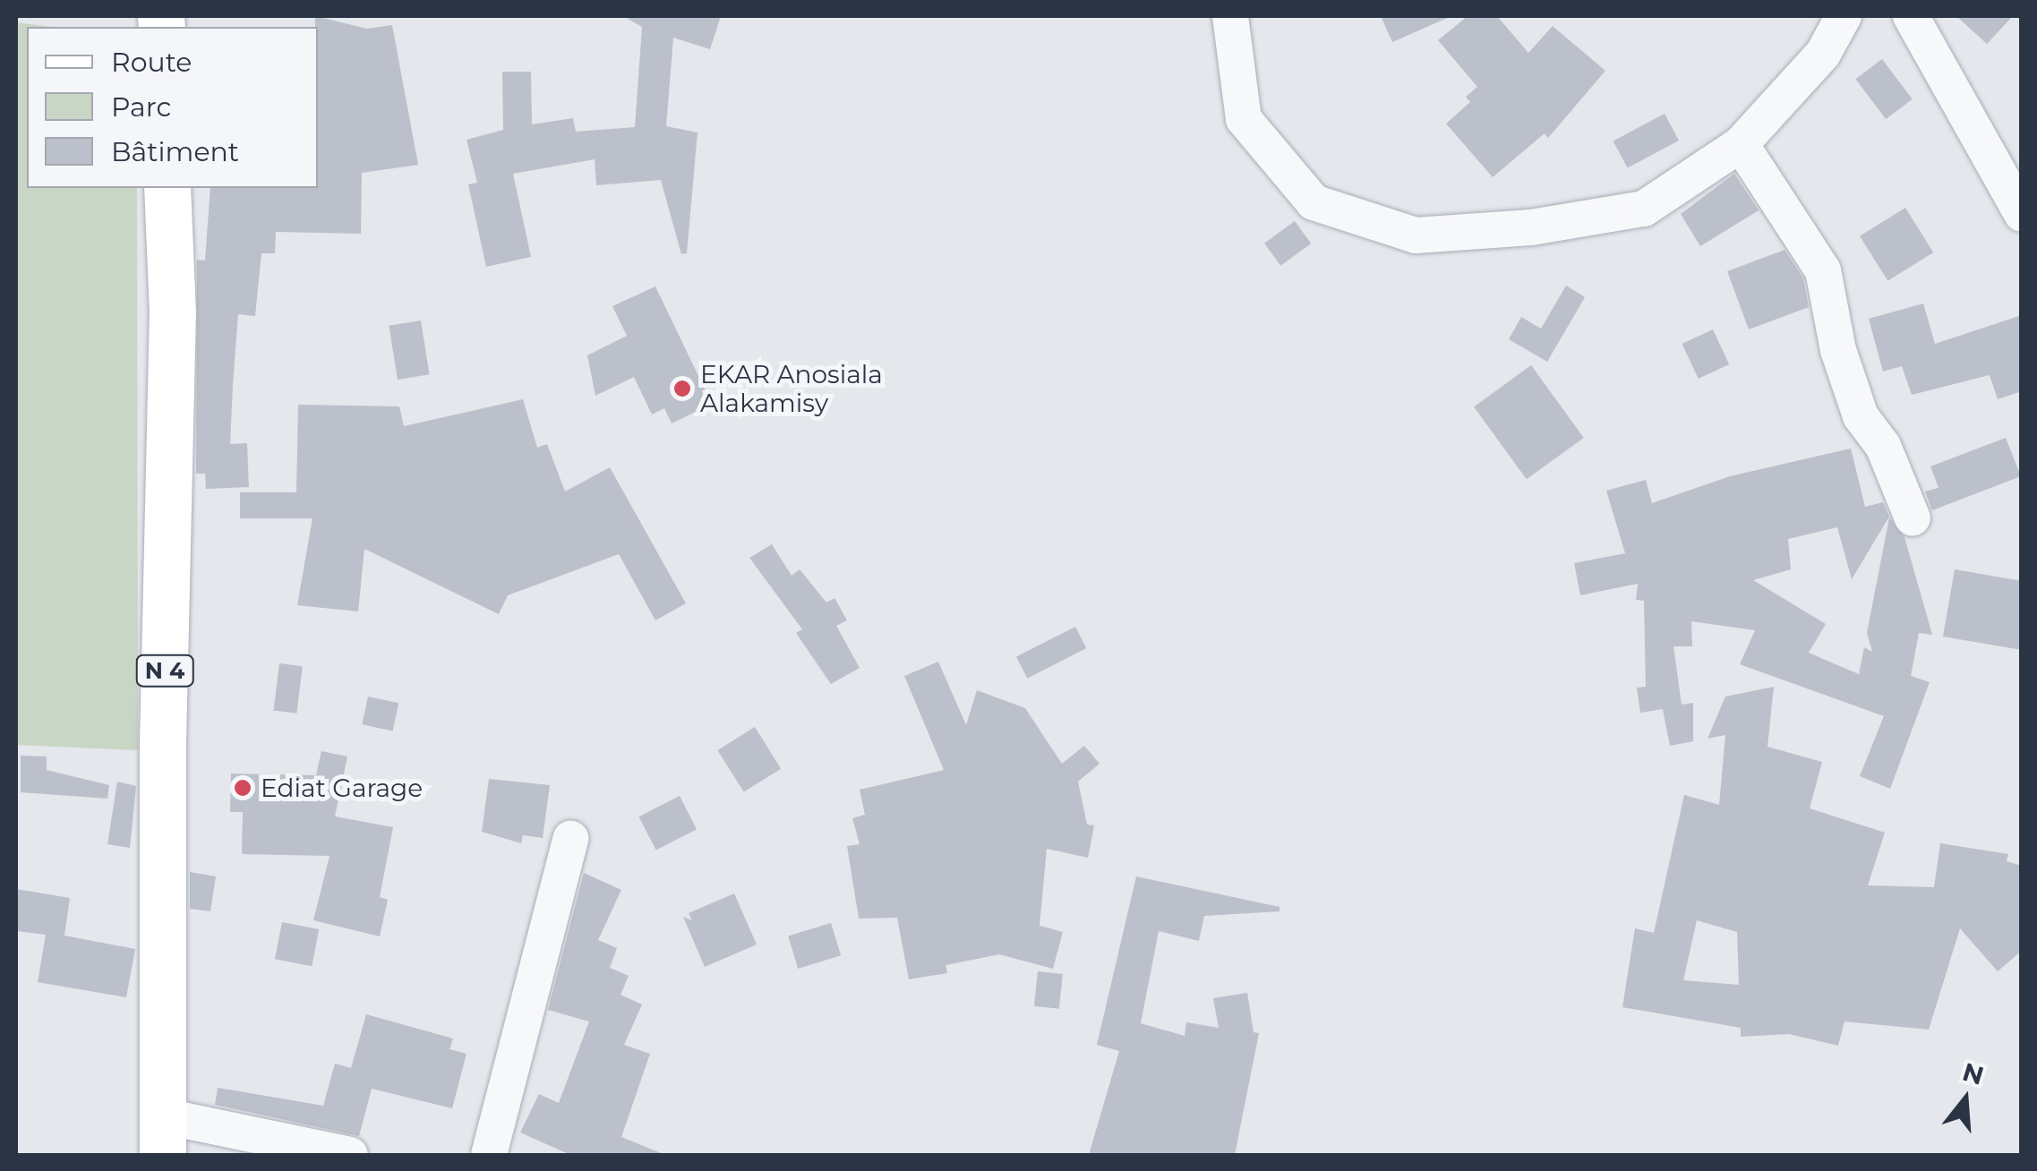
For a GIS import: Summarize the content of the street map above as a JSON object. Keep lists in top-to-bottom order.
{
  "streets": {
    "main road": ["N 4"]
  },
  "places": ["EKAR Anosiala Alakamisy", "Ediat Garage"],
  "legend": ["Route", "Parc", "Bâtiment"],
  "north": "top"
}
